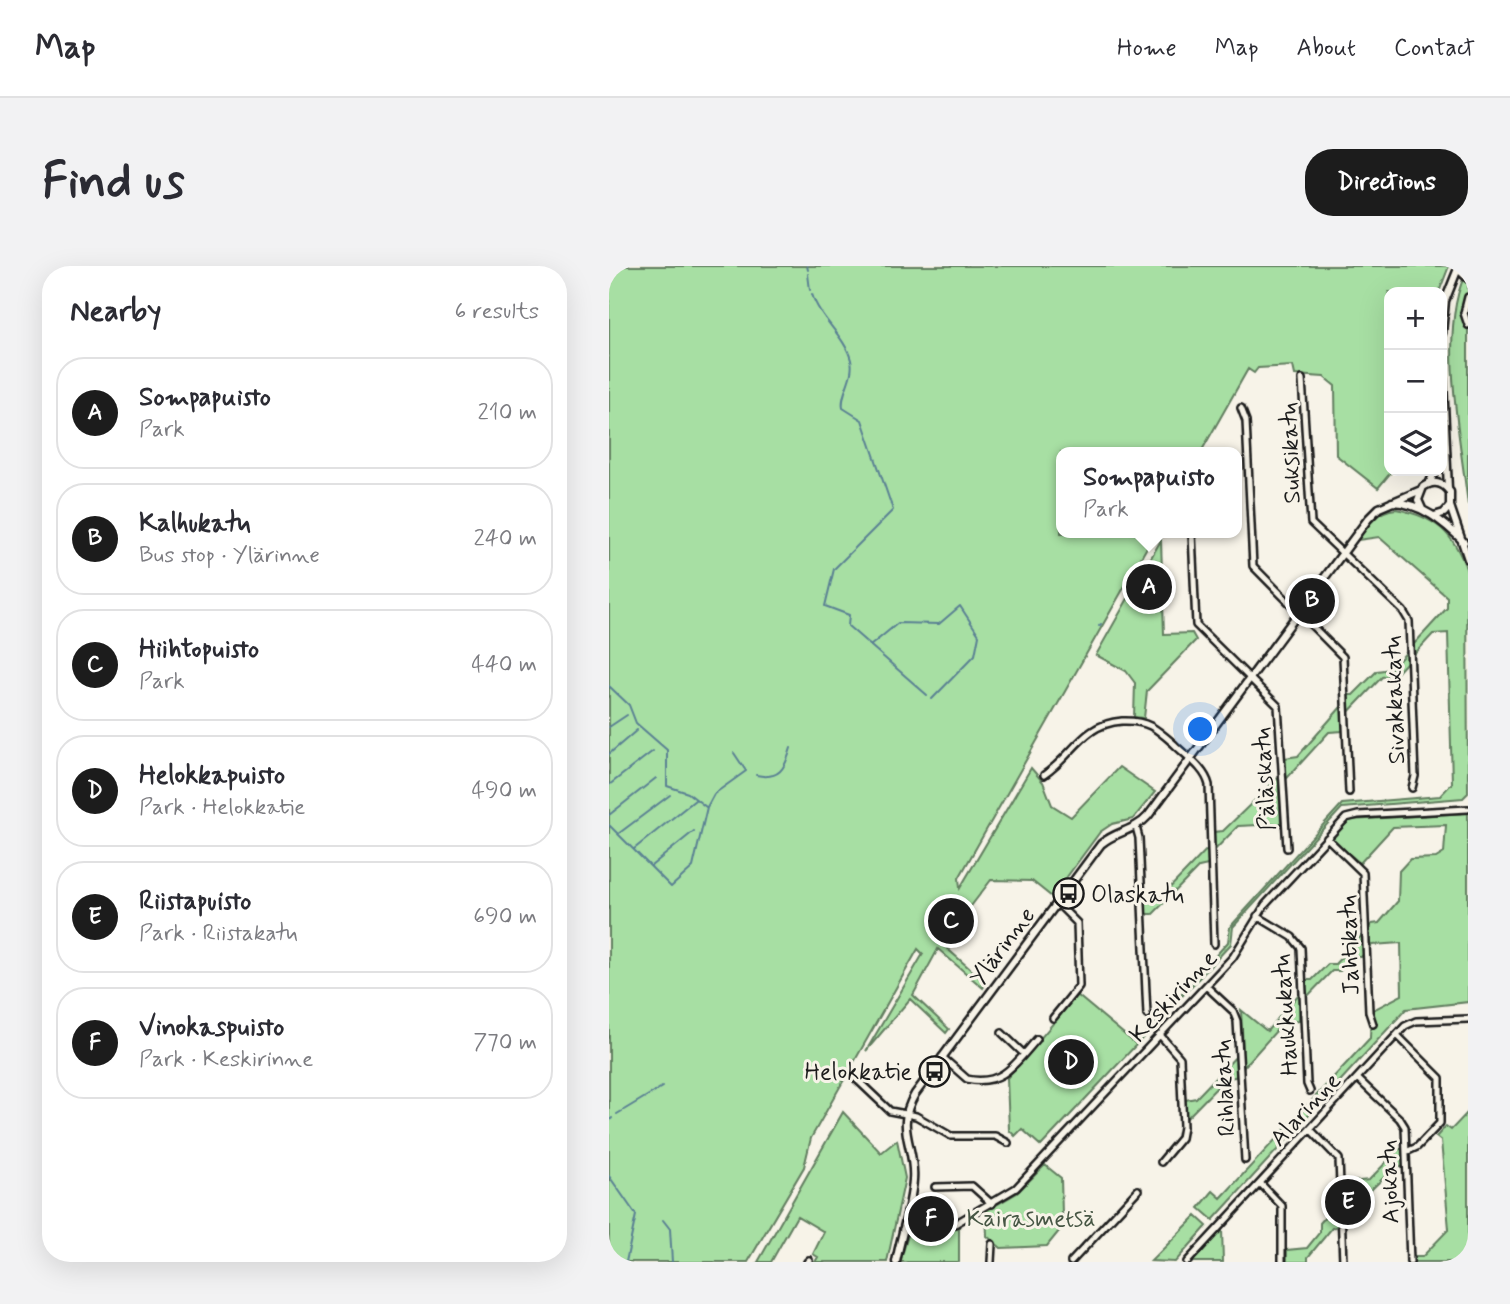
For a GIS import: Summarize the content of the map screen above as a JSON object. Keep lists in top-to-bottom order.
{
  "streets": {
    "street": [
      "Suksikatu",
      "Sivakkakatu",
      "Päläskatu",
      "Jahtikatu",
      "Ylärinne",
      "Keskirinne",
      "Haukkukatu",
      "Rihlakatu",
      "Alarinne",
      "Ajokatu"
    ]
  },
  "crossings": [
    ["Suksikatu", "Sivakkakatu"],
    ["Suksikatu", "Ylärinne"],
    ["Sivakkakatu", "Ylärinne"],
    ["Päläskatu", "Ylärinne"],
    ["Jahtikatu", "Keskirinne"],
    ["Keskirinne", "Haukkukatu"],
    ["Keskirinne", "Rihlakatu"],
    ["Alarinne", "Ajokatu"]
  ],
  "parks": ["Kairasmetsä"],
  "places": {
    "bus stop": ["Olaskatu", "Helokkatie"]
  },
  "page": {
    "header": "Map",
    "nav": [
      "Home",
      "Map",
      "About",
      "Contact"
    ],
    "buttons": "Directions",
    "title": "Find us",
    "heading": ["Nearby", "6 results"],
    "map_buttons": ["+", "−"],
    "list": [
      {
        "mark": "A",
        "name": "Sompapuisto",
        "note": "Park",
        "value": "210 m"
      },
      {
        "mark": "B",
        "name": "Kalhukatu",
        "note": "Bus stop · Ylärinne",
        "value": "240 m"
      },
      {
        "mark": "C",
        "name": "Hiihtopuisto",
        "note": "Park",
        "value": "440 m"
      },
      {
        "mark": "D",
        "name": "Helokkapuisto",
        "note": "Park · Helokkatie",
        "value": "490 m"
      },
      {
        "mark": "E",
        "name": "Riistapuisto",
        "note": "Park · Riistakatu",
        "value": "690 m"
      },
      {
        "mark": "F",
        "name": "Vinokaspuisto",
        "note": "Park · Keskirinne",
        "value": "770 m"
      }
    ],
    "popup": ["Sompapuisto", "Park"],
    "pins": [
      "A",
      "B",
      "C",
      "D",
      "E",
      "F"
    ]
  }
}
